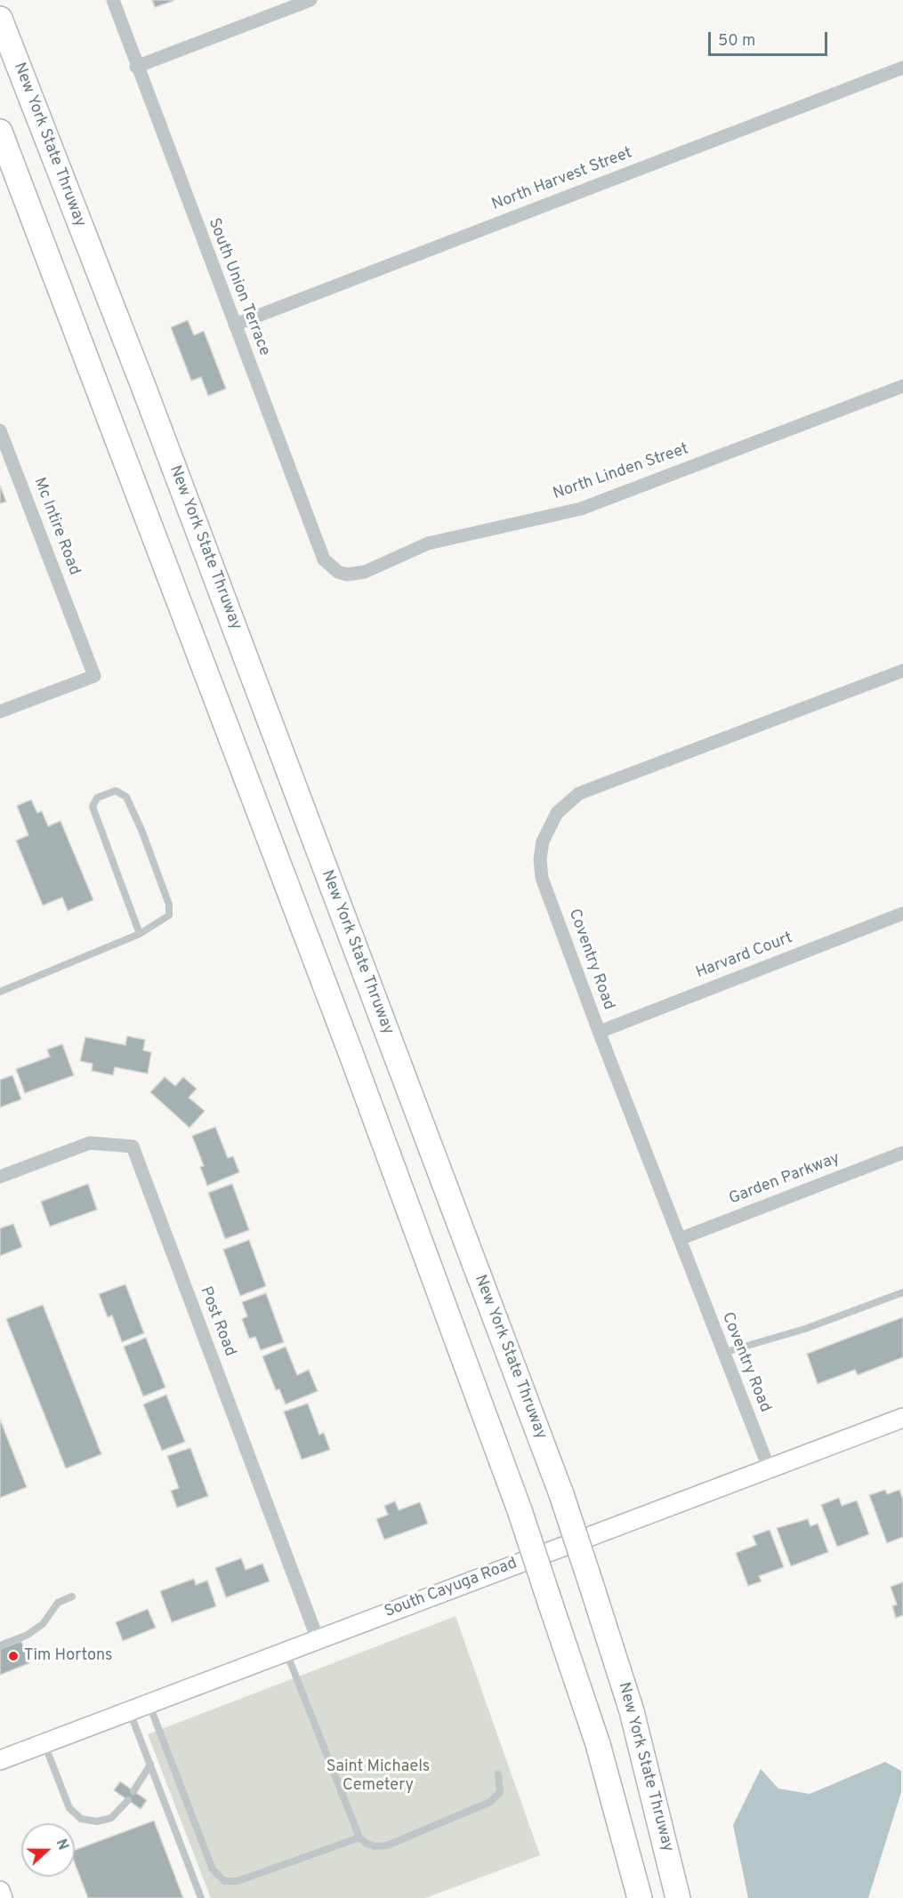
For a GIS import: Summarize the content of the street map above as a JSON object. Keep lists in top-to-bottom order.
{
  "streets": {
    "highway": ["New York State Thruway"],
    "street": [
      "North Harvest Street",
      "South Union Terrace",
      "North Linden Street",
      "Mc Intire Road",
      "Harvard Court",
      "Coventry Road",
      "Garden Parkway",
      "Post Road",
      "South Cayuga Road"
    ]
  },
  "crossings": [
    ["North Harvest Street", "South Union Terrace"],
    ["South Union Terrace", "North Linden Street"],
    ["Harvard Court", "Coventry Road"],
    ["Coventry Road", "Garden Parkway"],
    ["Coventry Road", "South Cayuga Road"],
    ["Post Road", "South Cayuga Road"]
  ],
  "parks": ["Saint Michaels Cemetery"],
  "places": ["Tim Hortons"],
  "scale_bar": "50 m",
  "north": "right"
}
